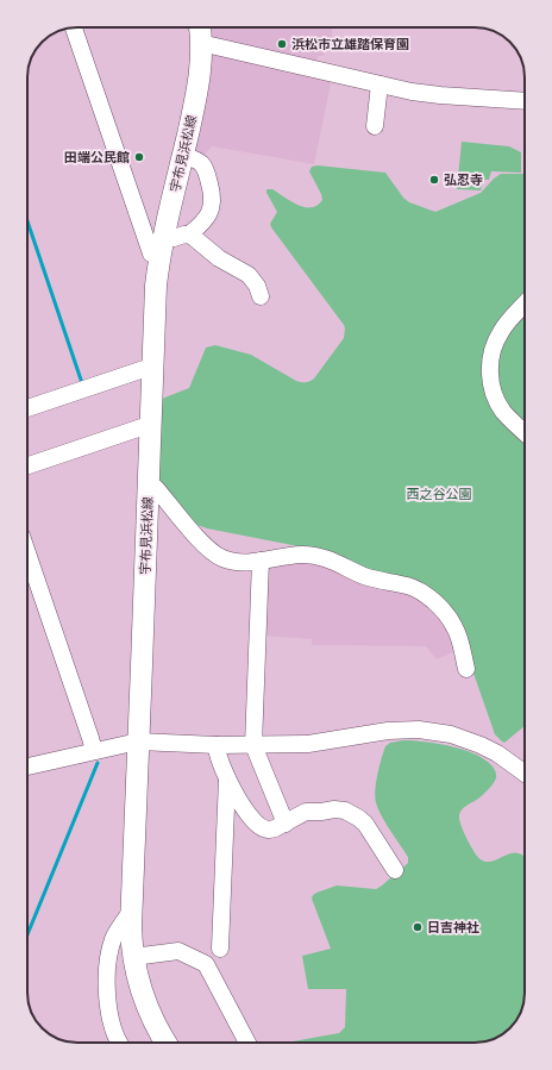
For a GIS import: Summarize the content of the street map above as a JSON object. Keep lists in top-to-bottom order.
{
  "streets": {
    "main road": ["宇布見浜松線"]
  },
  "parks": ["西之谷公園"],
  "places": [
    "浜松市立雄踏保育園",
    "田端公民館",
    "弘忍寺",
    "日吉神社"
  ]
}
